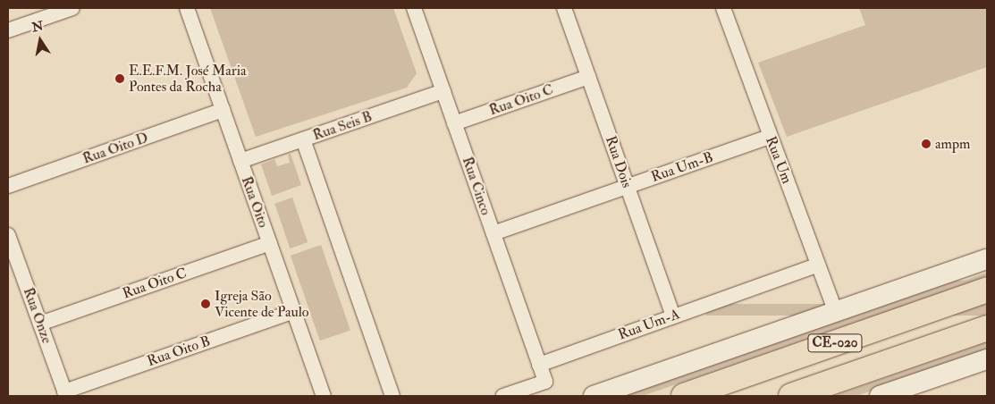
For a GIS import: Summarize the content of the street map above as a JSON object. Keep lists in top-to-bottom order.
{
  "streets": {
    "highway": ["CE-020"],
    "street": [
      "Rua Oito C",
      "Rua Seis B",
      "Rua Oito D",
      "Rua Um",
      "Rua Dois",
      "Rua Um-B",
      "Rua Cinco",
      "Rua Oito",
      "Rua Onze",
      "Rua Um-A",
      "Rua Oito B"
    ]
  },
  "crossings": [
    ["Rua Oito C", "Rua Dois"],
    ["Rua Oito C", "Rua Cinco"],
    ["Rua Oito C", "Rua Oito"],
    ["Rua Oito C", "Rua Onze"],
    ["Rua Seis B", "Rua Cinco"],
    ["Rua Seis B", "Rua Oito"],
    ["Rua Oito D", "Rua Oito"],
    ["Rua Um", "Rua Um-B"],
    ["Rua Um", "Rua Um-A"],
    ["Rua Dois", "Rua Um-B"],
    ["Rua Dois", "Rua Um-A"],
    ["Rua Um-B", "Rua Cinco"],
    ["Rua Cinco", "Rua Um-A"],
    ["Rua Oito", "Rua Oito B"],
    ["Rua Onze", "Rua Oito B"]
  ],
  "places": ["E.E.F.M. José Maria Pontes da Rocha", "ampm", "Igreja São Vicente de Paulo"],
  "north": "top"
}
